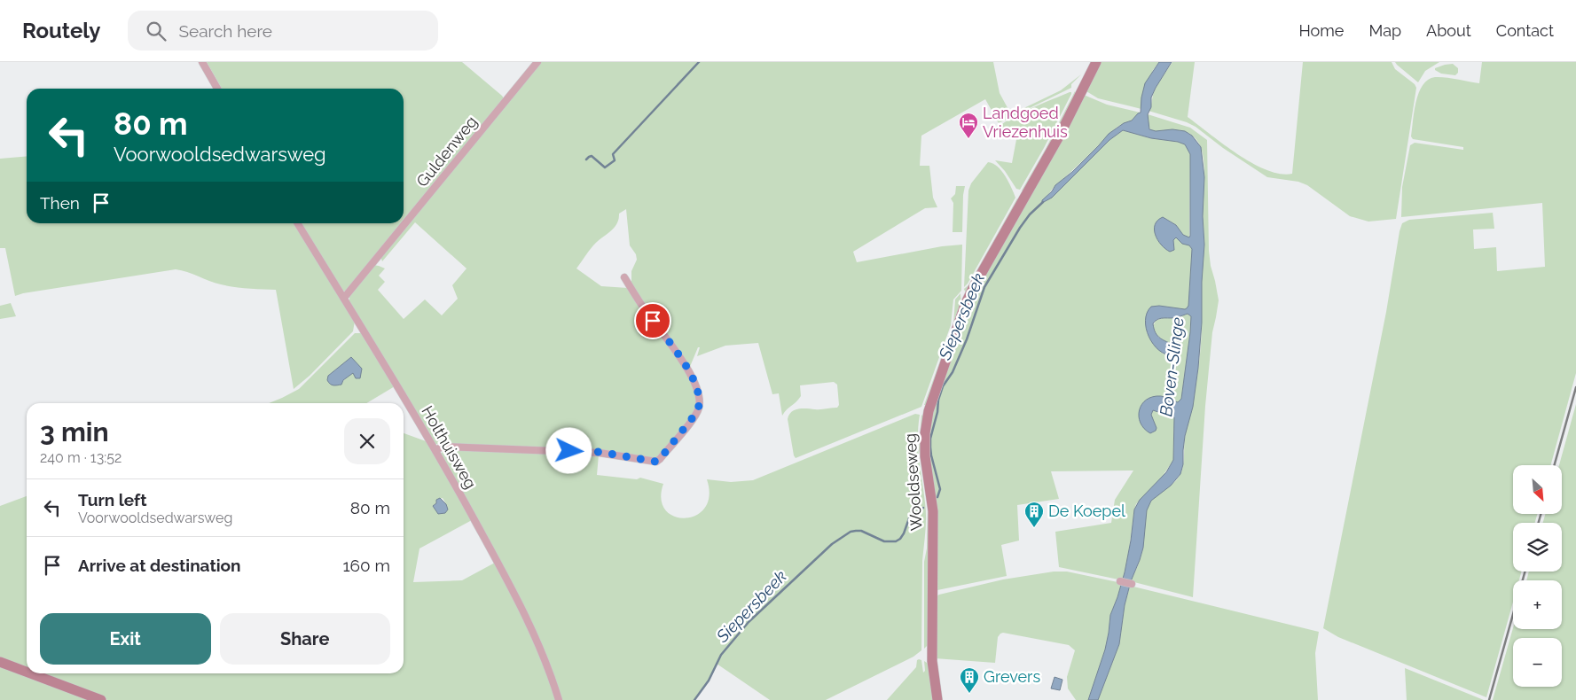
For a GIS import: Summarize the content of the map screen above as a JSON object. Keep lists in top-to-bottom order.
{
  "streets": {
    "main road": ["Wooldseweg"],
    "street": ["Guldenweg", "Holthuisweg"]
  },
  "crossings": [
    ["Guldenweg", "Holthuisweg"]
  ],
  "water": ["Siepersbeek", "Boven-Slinge"],
  "places": {
    "hotel": ["Landgoed Vriezenhuis"],
    "building": ["De Koepel", "Grevers"]
  },
  "north": "bottom right",
  "page": {
    "header": "Routely",
    "search": "Search here",
    "nav": [
      "Home",
      "Map",
      "About",
      "Contact"
    ],
    "turn": ["80 m", "Voorwooldsedwarsweg"],
    "then": "Then",
    "heading": ["3 min", "240 m · 13:52"],
    "map_buttons": ["+", "−"],
    "list": [
      {
        "name": "Turn left",
        "note": "Voorwooldsedwarsweg",
        "value": "80 m"
      },
      {
        "name": "Arrive at destination",
        "value": "160 m"
      }
    ],
    "buttons": ["Exit", "Share"]
  }
}
